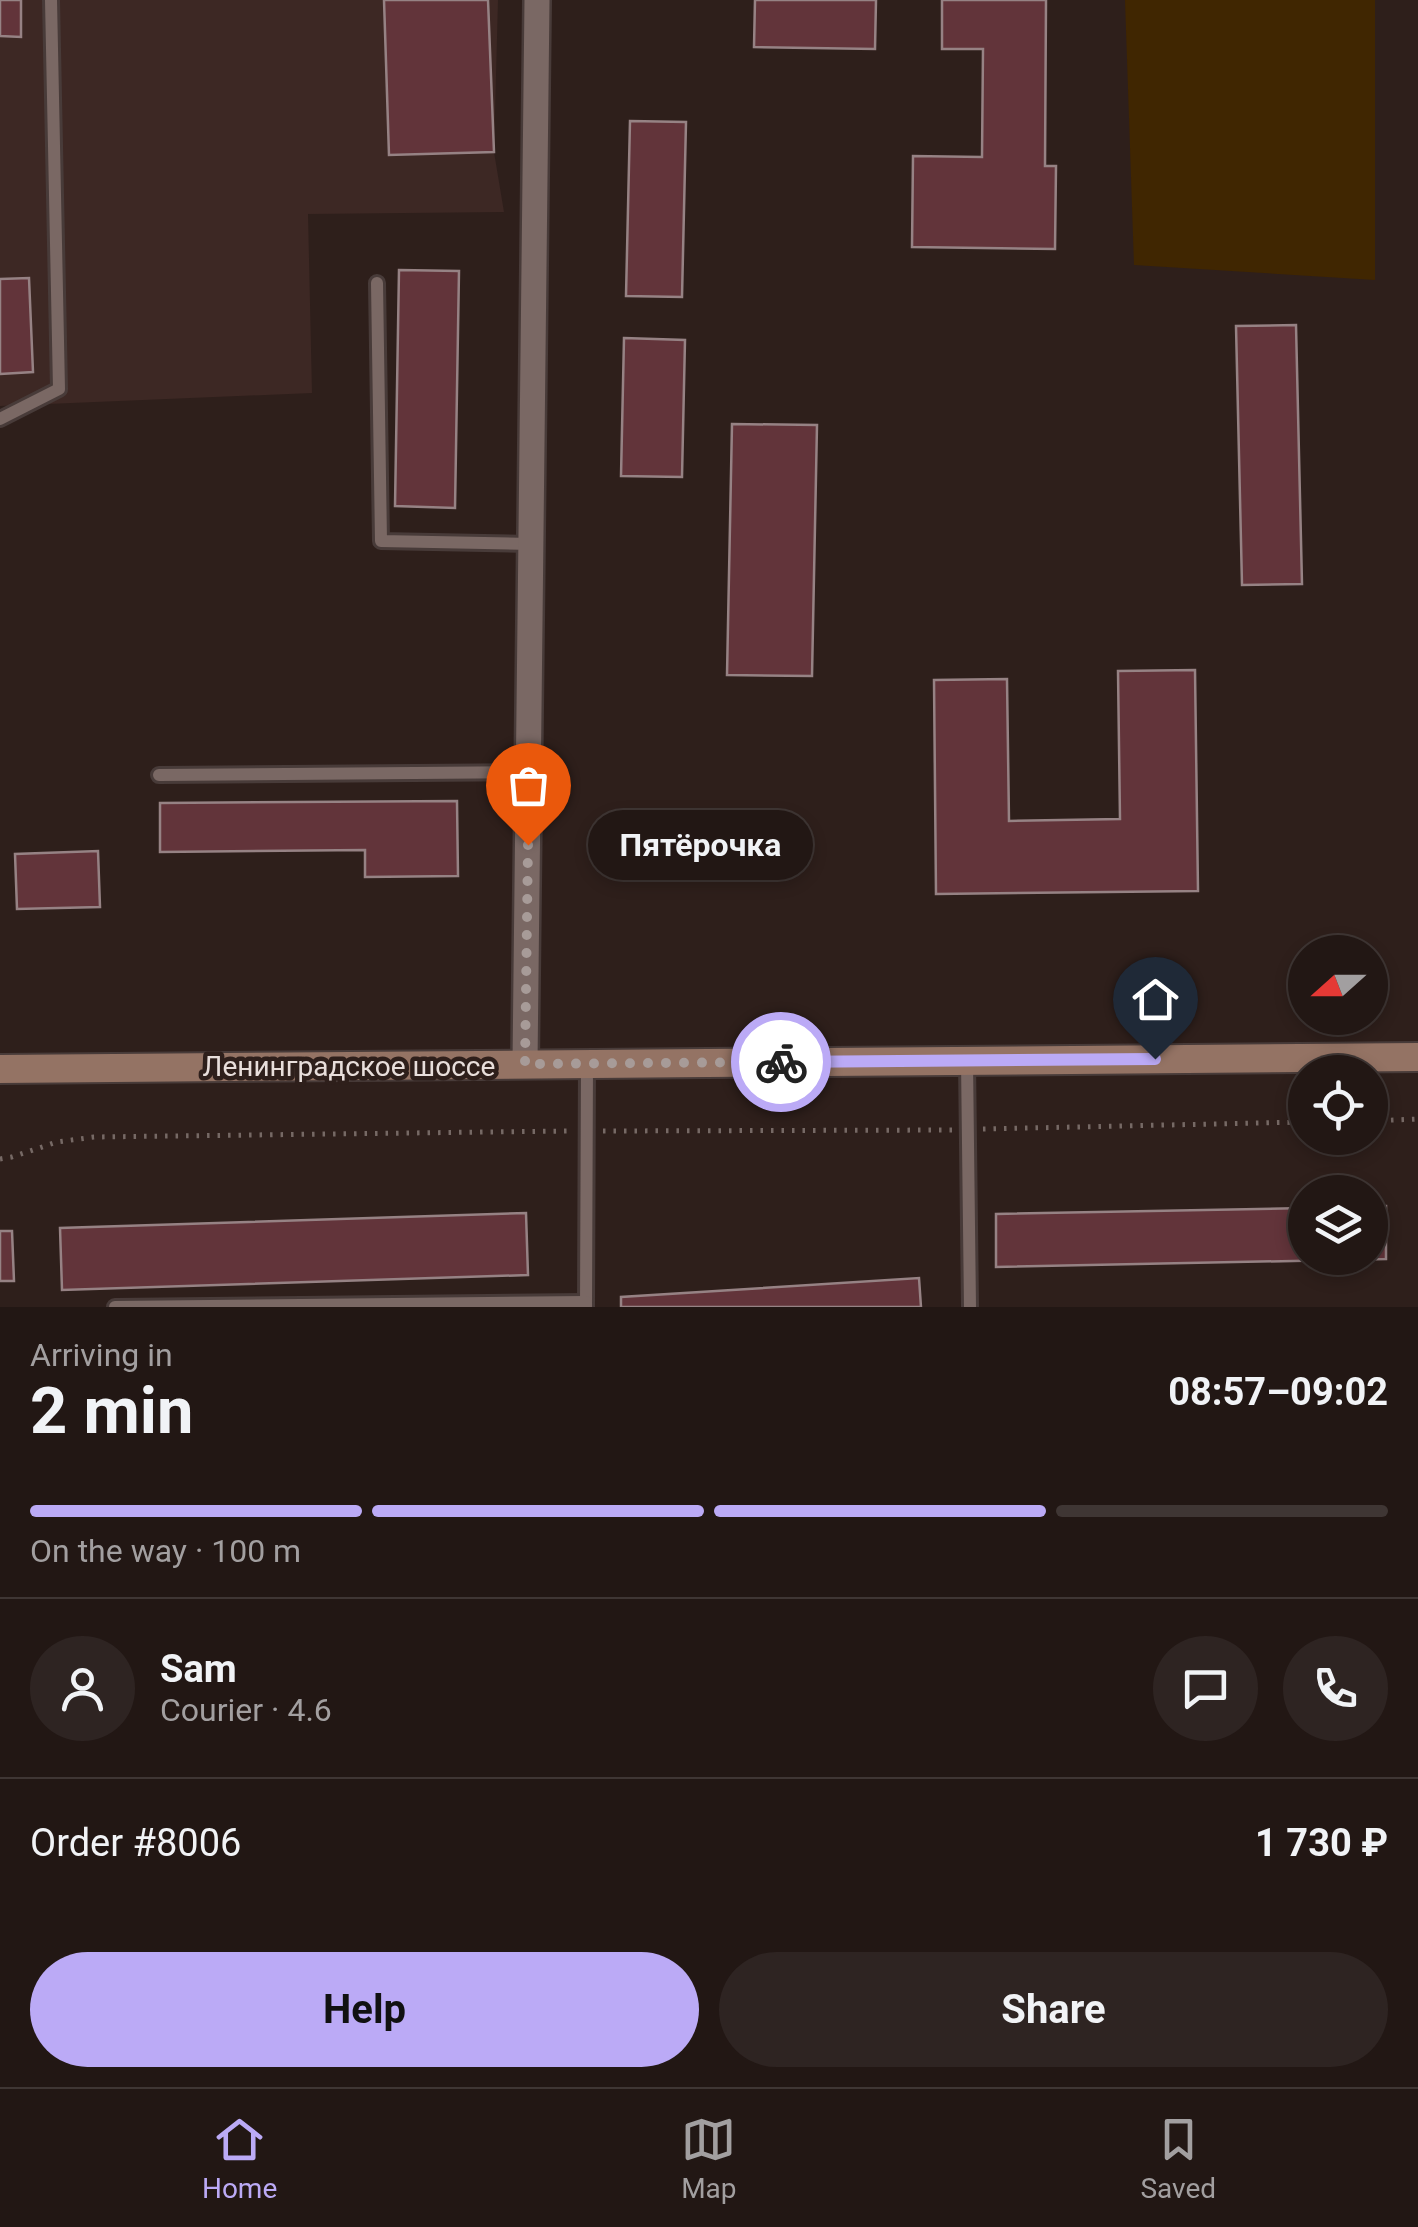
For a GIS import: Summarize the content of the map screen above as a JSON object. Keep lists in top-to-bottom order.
{
  "streets": {
    "main road": ["Ленинградское шоссе"]
  },
  "places": ["Пятёрочка"],
  "north": "left",
  "page": {
    "bubble": "Пятёрочка",
    "heading": ["2 min", "Arriving in", "08:57–09:02"],
    "panel": [
      "Sam",
      "Courier · 4.6",
      "Order #8006",
      "1 730 ₽"
    ],
    "bar": "On the way · 100 m",
    "buttons": ["Help", "Share"],
    "tabs": ["Home", "Map", "Saved"]
  }
}
